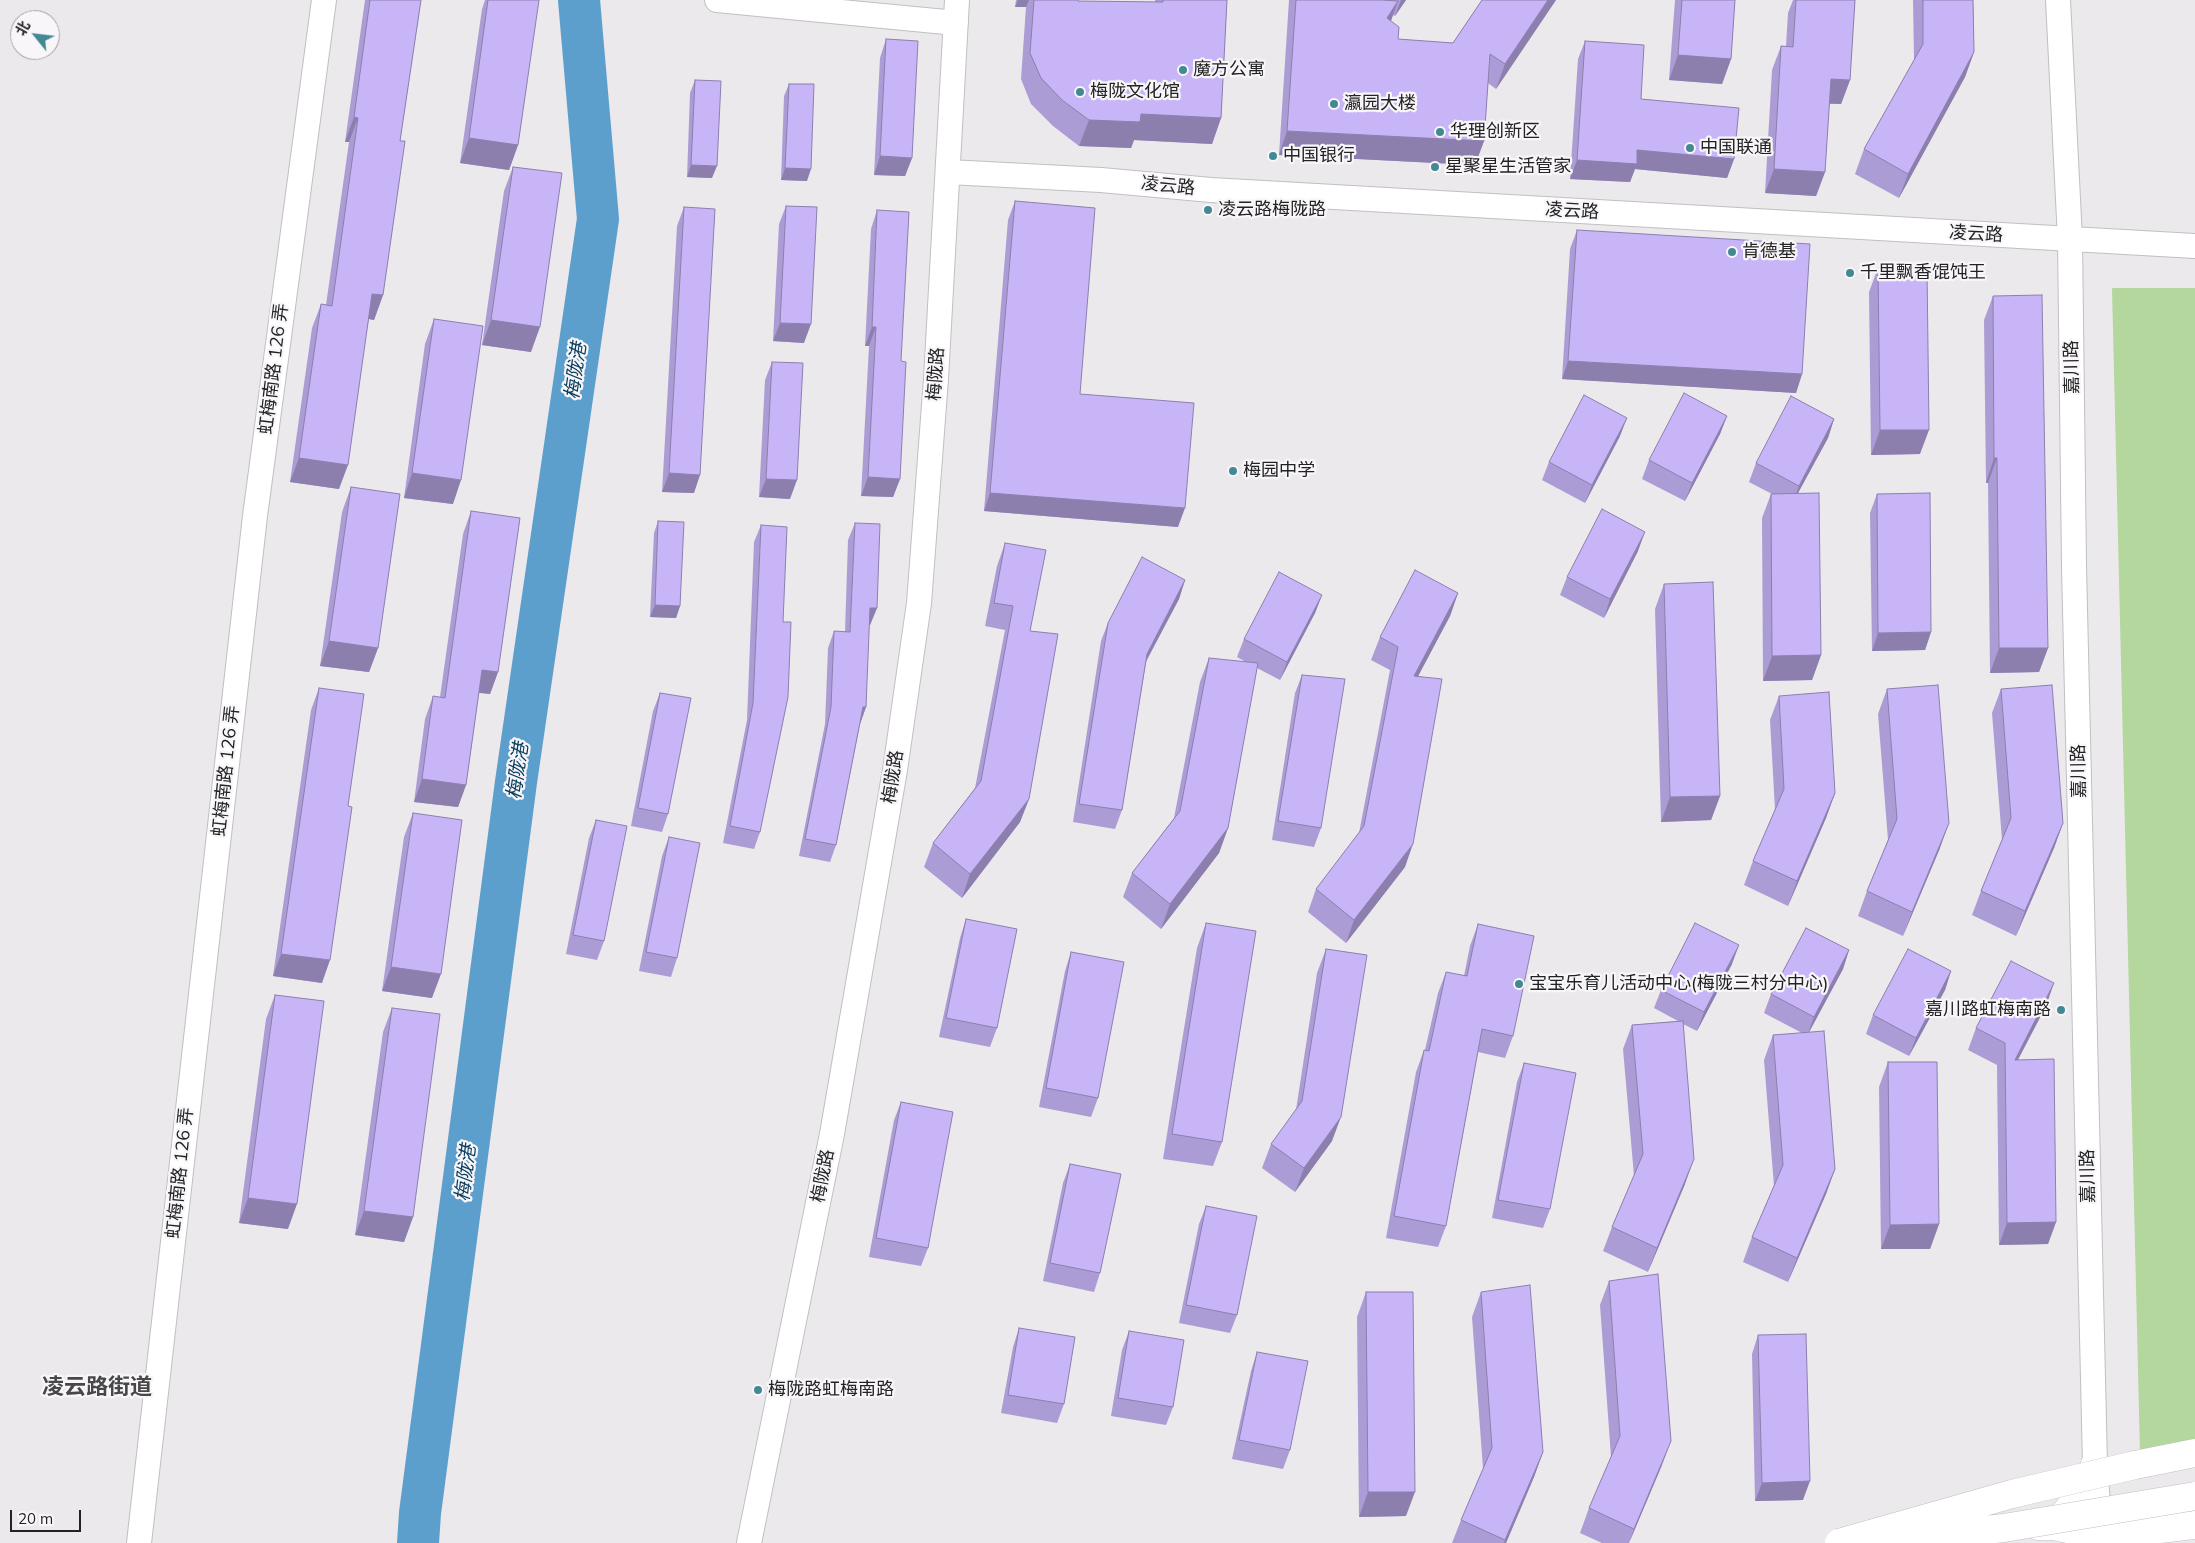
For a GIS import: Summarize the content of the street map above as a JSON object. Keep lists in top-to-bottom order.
{
  "streets": {
    "street": [
      "凌云路",
      "嘉川路",
      "虹梅南路 126 弄",
      "梅陇路"
    ]
  },
  "crossings": [
    ["凌云路", "嘉川路"],
    ["凌云路", "梅陇路"]
  ],
  "districts": ["凌云路街道"],
  "water": ["梅陇港"],
  "places": [
    "魔方公寓",
    "梅陇文化馆",
    "瀛园大楼",
    "华理创新区",
    "中国联通",
    "中国银行",
    "星聚星生活管家",
    "凌云路梅陇路",
    "肯德基",
    "千里飘香馄饨王",
    "梅园中学",
    "宝宝乐育儿活动中心(梅陇三村分中心)",
    "嘉川路虹梅南路",
    "梅陇路虹梅南路"
  ],
  "scale_bar": "20 m",
  "north": "top left"
}
